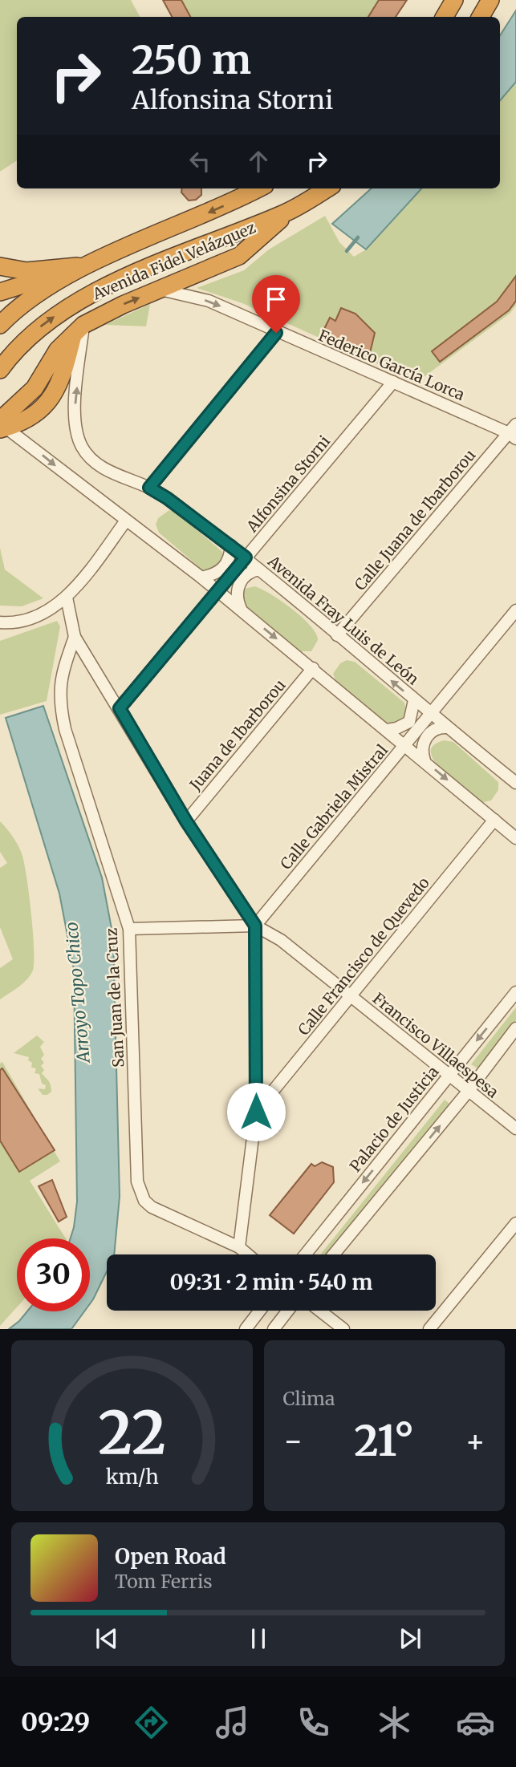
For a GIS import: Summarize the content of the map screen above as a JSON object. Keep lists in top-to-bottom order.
{
  "streets": {
    "highway": ["Avenida Fidel Velázquez"],
    "street": [
      "Federico García Lorca",
      "Alfonsina Storni",
      "Calle Juana de Ibarborou",
      "Avenida Fray Luis de León",
      "Juana de Ibarborou",
      "Calle Gabriela Mistral",
      "Calle Francisco de Quevedo",
      "San Juan de la Cruz",
      "Francisco Villaespesa",
      "Palacio de Justicia"
    ]
  },
  "crossings": [
    ["Federico García Lorca", "Alfonsina Storni"],
    ["Federico García Lorca", "Calle Juana de Ibarborou"],
    ["Alfonsina Storni", "Avenida Fray Luis de León"],
    ["Calle Juana de Ibarborou", "Avenida Fray Luis de León"],
    ["Avenida Fray Luis de León", "Calle Gabriela Mistral"],
    ["Calle Gabriela Mistral", "Francisco Villaespesa"],
    ["Calle Francisco de Quevedo", "Francisco Villaespesa"],
    ["Francisco Villaespesa", "Palacio de Justicia"]
  ],
  "water": ["Arroyo Topo Chico"],
  "page": {
    "turn": ["250 m", "Alfonsina Storni"],
    "limit": "30",
    "trip": "09:31 · 2 min · 540 m",
    "tile": "Clima",
    "heat": ["−", "21°", "+"],
    "song": ["Open Road", "Tom Ferris"],
    "tabs": "09:29",
    "gauge": ["22", "km/h"]
  }
}
